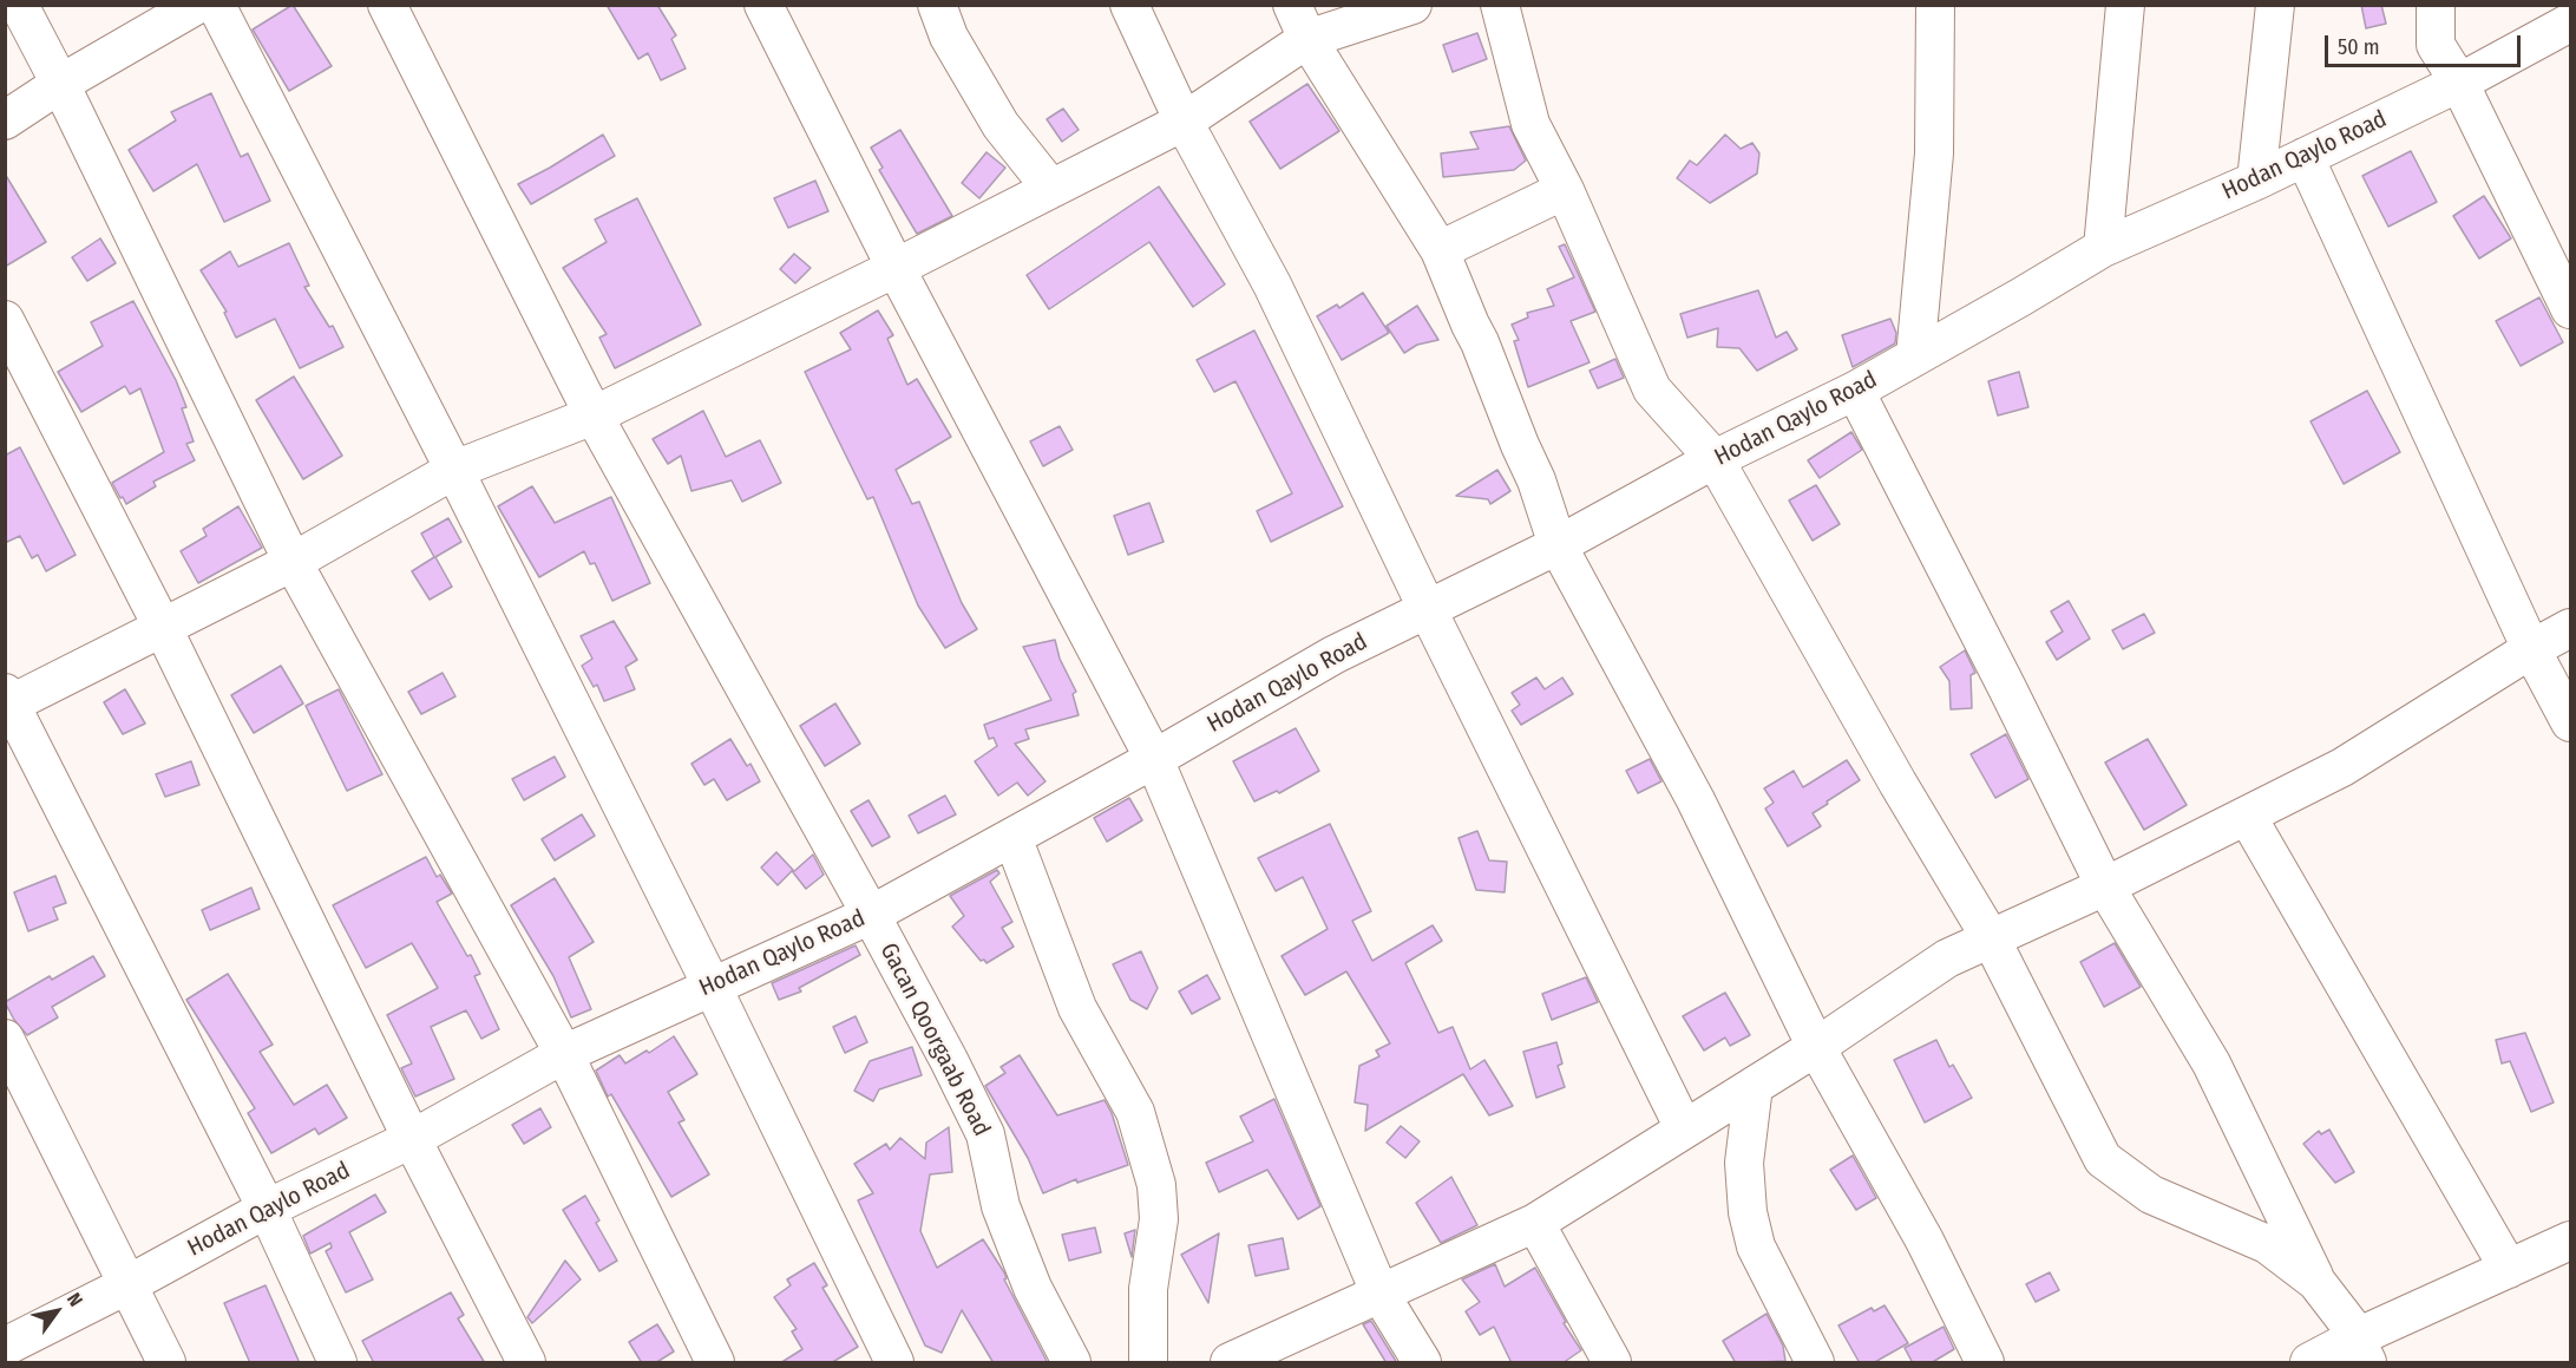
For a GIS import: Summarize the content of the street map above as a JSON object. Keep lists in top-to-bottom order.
{
  "streets": {
    "street": ["Hodan Qaylo Road", "Gacan Qoorgaab Road"]
  },
  "crossings": [
    ["Hodan Qaylo Road", "Gacan Qoorgaab Road"]
  ],
  "scale_bar": "50 m",
  "north": "top right"
}
